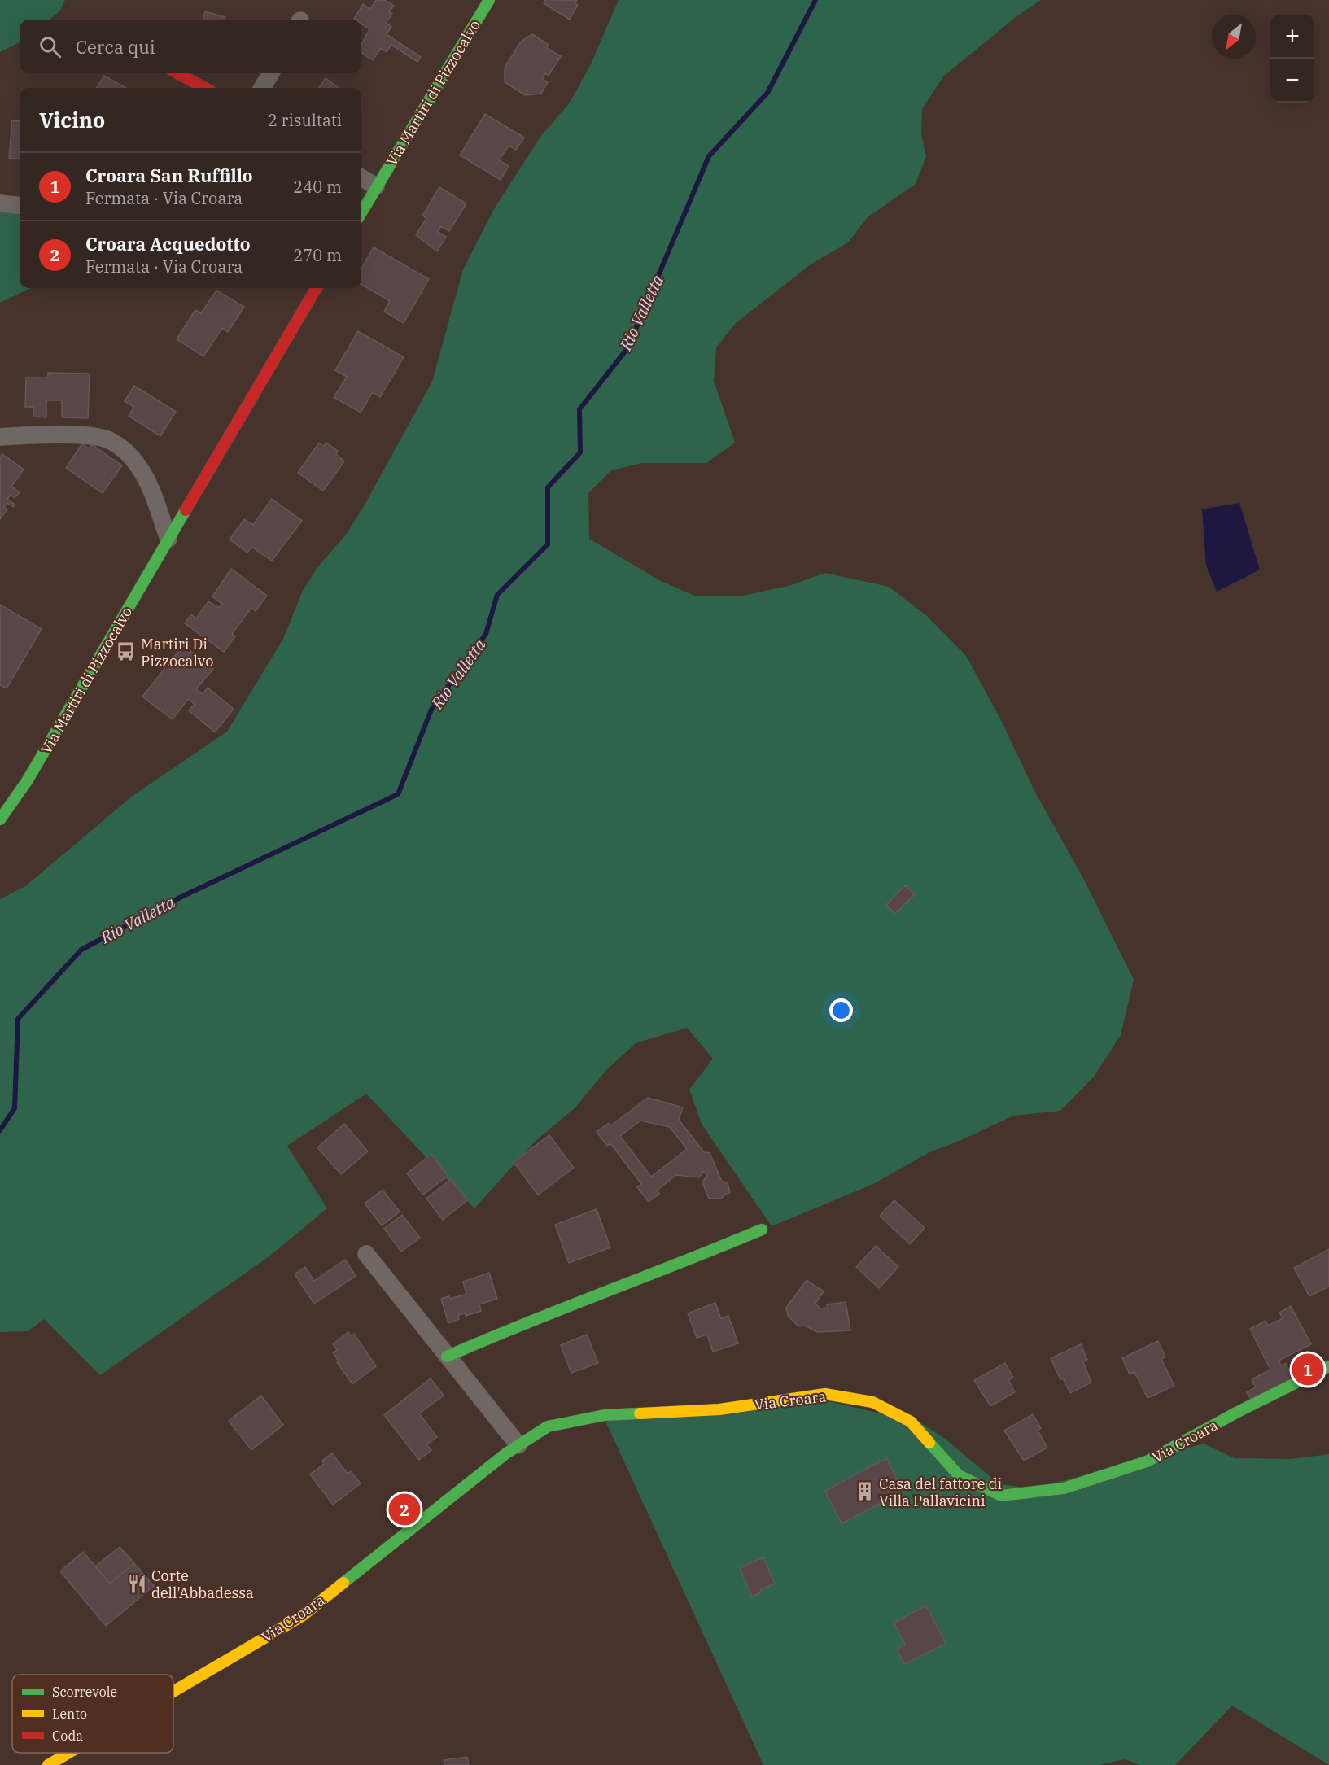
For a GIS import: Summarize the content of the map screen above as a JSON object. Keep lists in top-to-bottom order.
{
  "streets": {
    "street": ["Via Martiri di Pizzocalvo", "Via Croara"]
  },
  "water": ["Rio Valletta"],
  "places": {
    "bus stop": ["Martiri Di Pizzocalvo"],
    "building": ["Casa del fattore di Villa Pallavicini"],
    "restaurant": ["Corte dell'Abbadessa"]
  },
  "legend": ["Scorrevole", "Lento", "Coda"],
  "north": "bottom left",
  "page": {
    "map_buttons": ["+", "−"],
    "search": "Cerca qui",
    "heading": ["Vicino", "2 risultati"],
    "list": [
      {
        "mark": "1",
        "name": "Croara San Ruffillo",
        "note": "Fermata · Via Croara",
        "value": "240 m"
      },
      {
        "mark": "2",
        "name": "Croara Acquedotto",
        "note": "Fermata · Via Croara",
        "value": "270 m"
      }
    ],
    "pins": ["1", "2"]
  }
}
